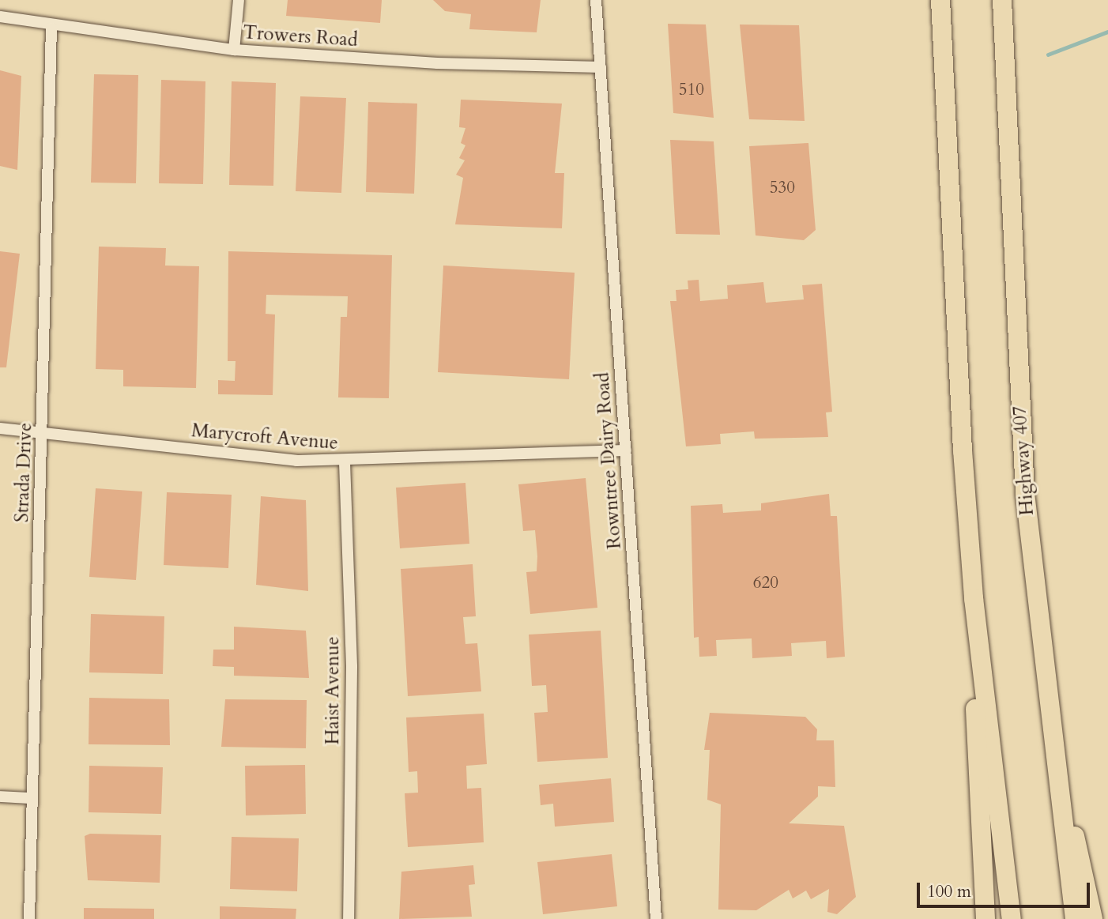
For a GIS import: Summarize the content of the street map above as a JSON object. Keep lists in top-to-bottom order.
{
  "streets": {
    "highway": ["Highway 407"],
    "street": [
      "Trowers Road",
      "Marycroft Avenue",
      "Rowntree Dairy Road",
      "Strada Drive",
      "Haist Avenue"
    ]
  },
  "crossings": [
    ["Trowers Road", "Rowntree Dairy Road"],
    ["Trowers Road", "Strada Drive"],
    ["Marycroft Avenue", "Rowntree Dairy Road"],
    ["Marycroft Avenue", "Strada Drive"],
    ["Marycroft Avenue", "Haist Avenue"]
  ],
  "house_numbers": ["510", "530", "620"],
  "scale_bar": "100 m"
}
